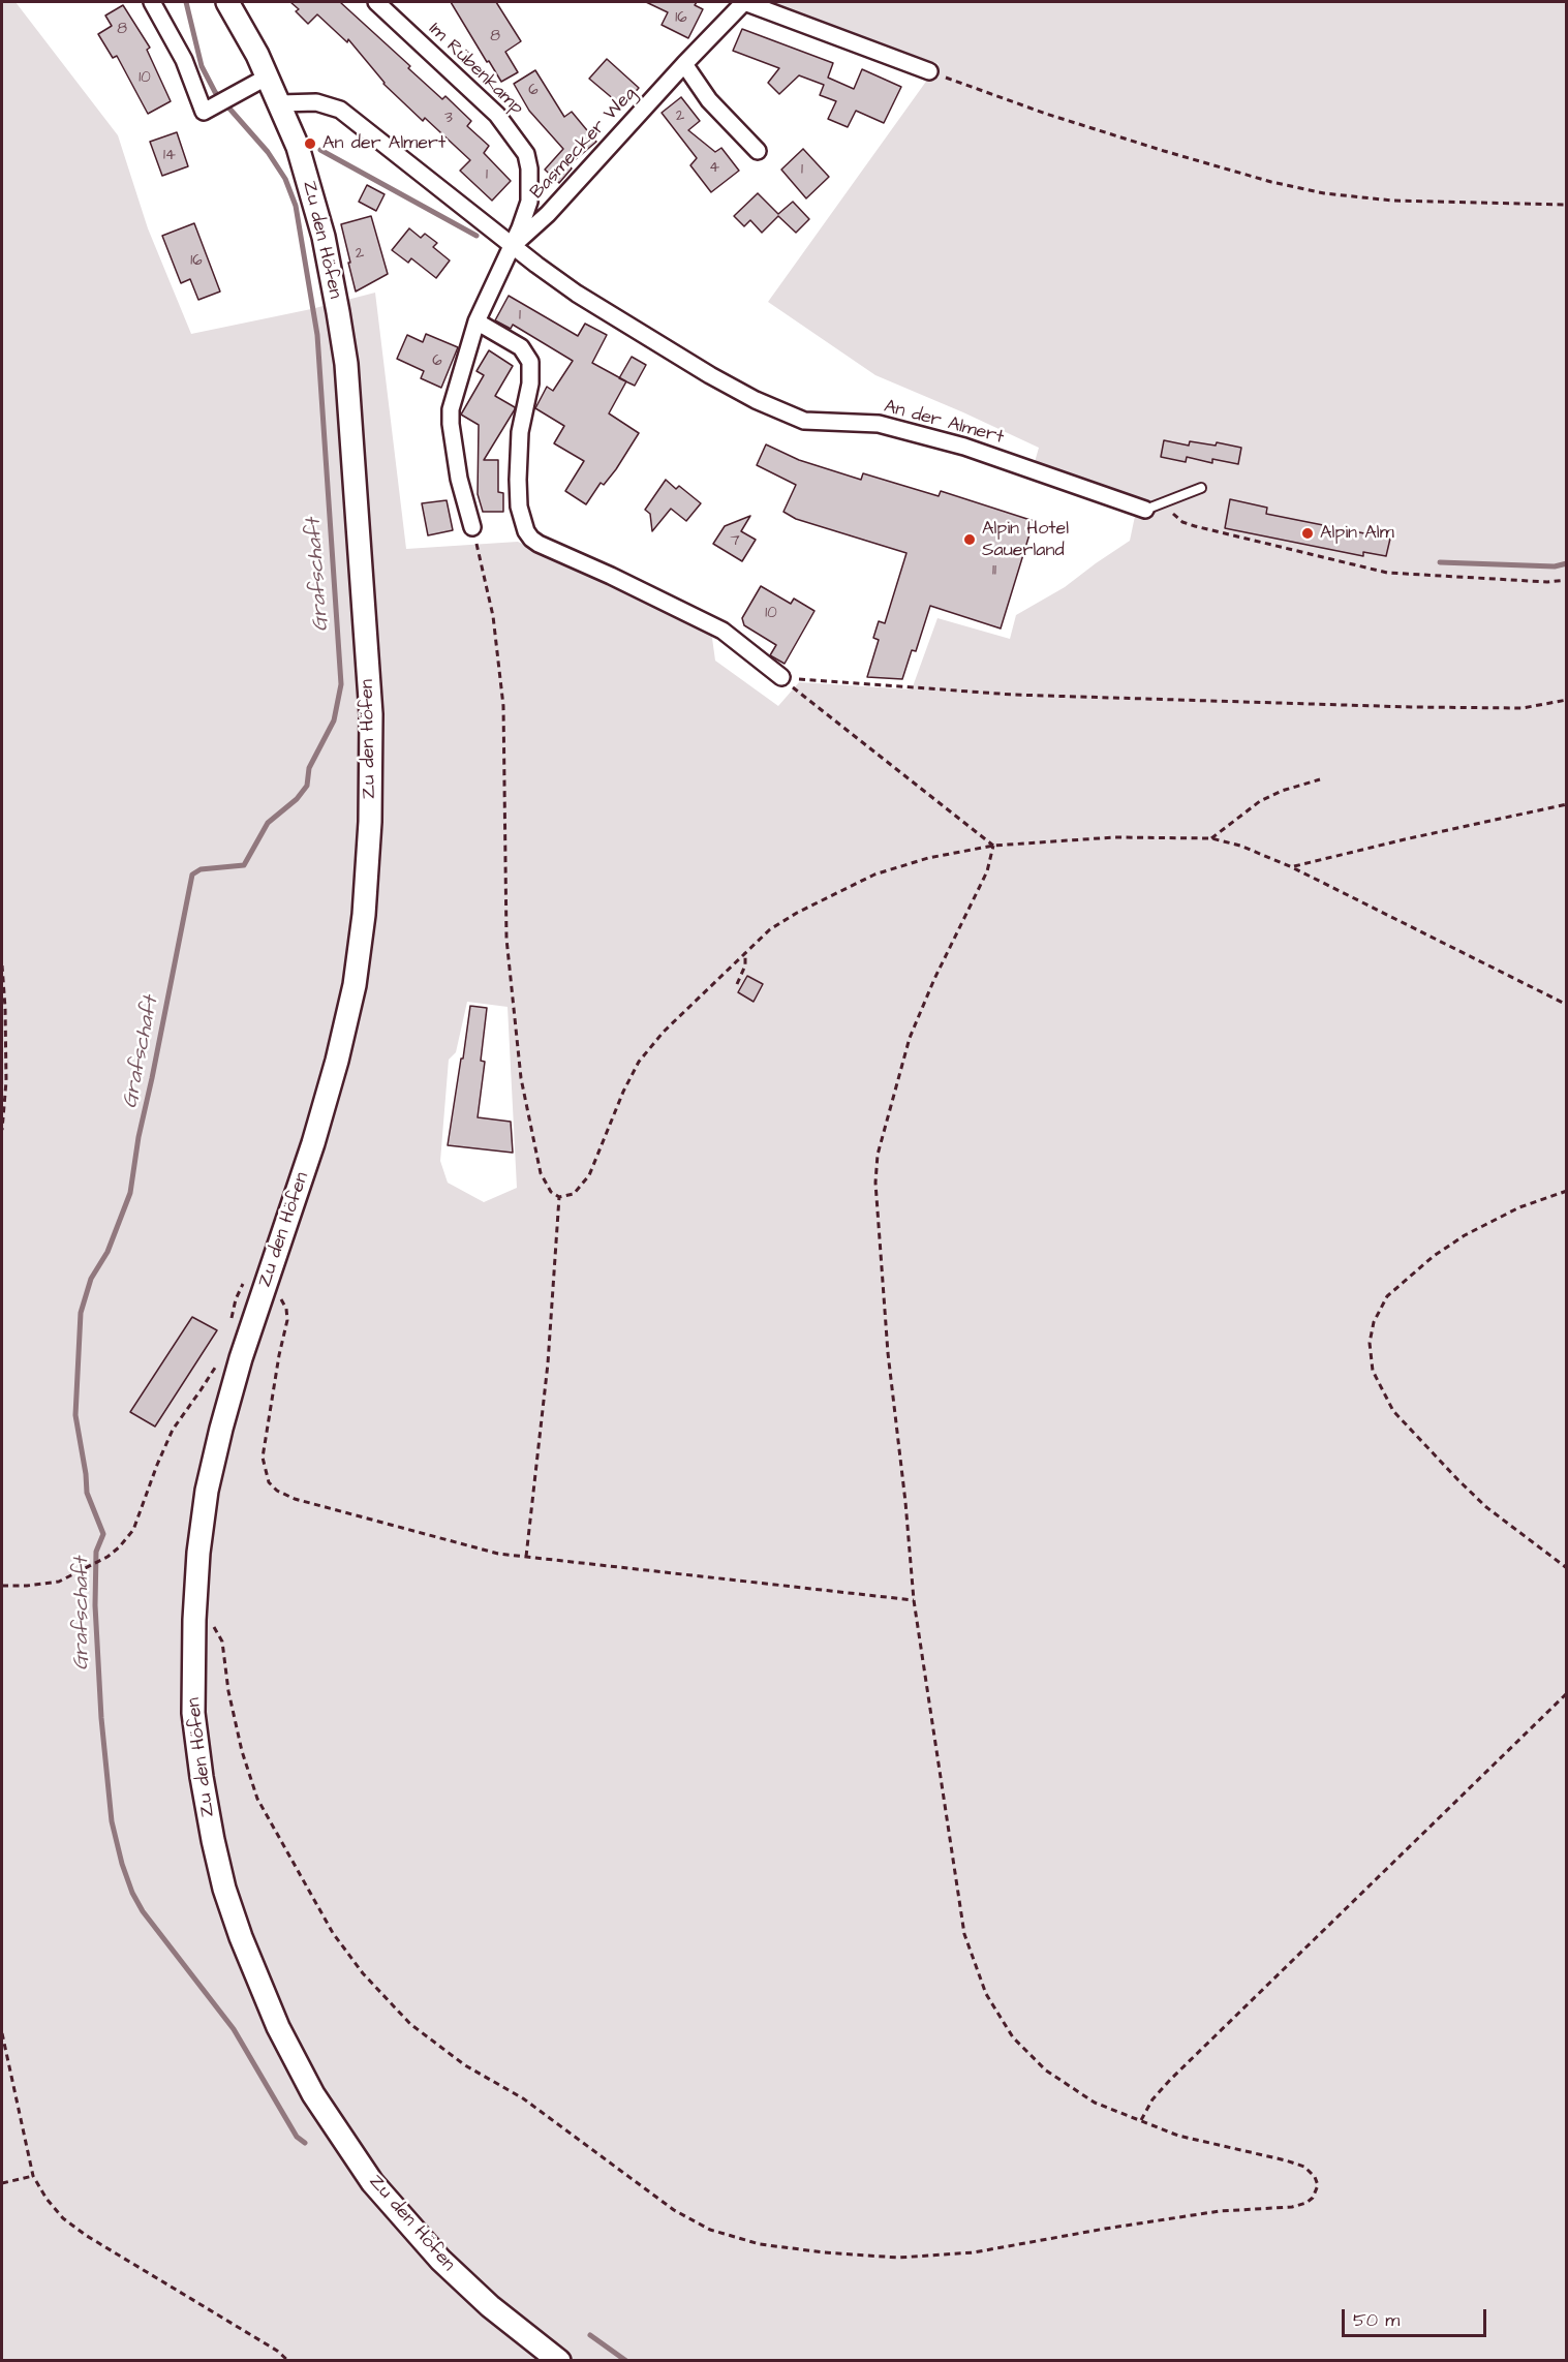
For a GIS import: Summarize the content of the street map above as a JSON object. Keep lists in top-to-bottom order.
{
  "streets": {
    "street": [
      "Im Rübenkamp",
      "Basmecker Weg",
      "Zu den Höfen",
      "An der Almert"
    ]
  },
  "crossings": [
    ["Im Rübenkamp", "Basmecker Weg"],
    ["Im Rübenkamp", "An der Almert"],
    ["Basmecker Weg", "An der Almert"],
    ["Zu den Höfen", "An der Almert"]
  ],
  "water": ["Grafschaft"],
  "places": ["An der Almert", "Alpin Alm", "Alpin Hotel Sauerland"],
  "house_numbers": [
    "16",
    "8",
    "8",
    "10",
    "6",
    "2",
    "3",
    "14",
    "4",
    "1",
    "1",
    "2",
    "16",
    "1",
    "6",
    "7",
    "11",
    "10"
  ],
  "scale_bar": "50 m"
}
